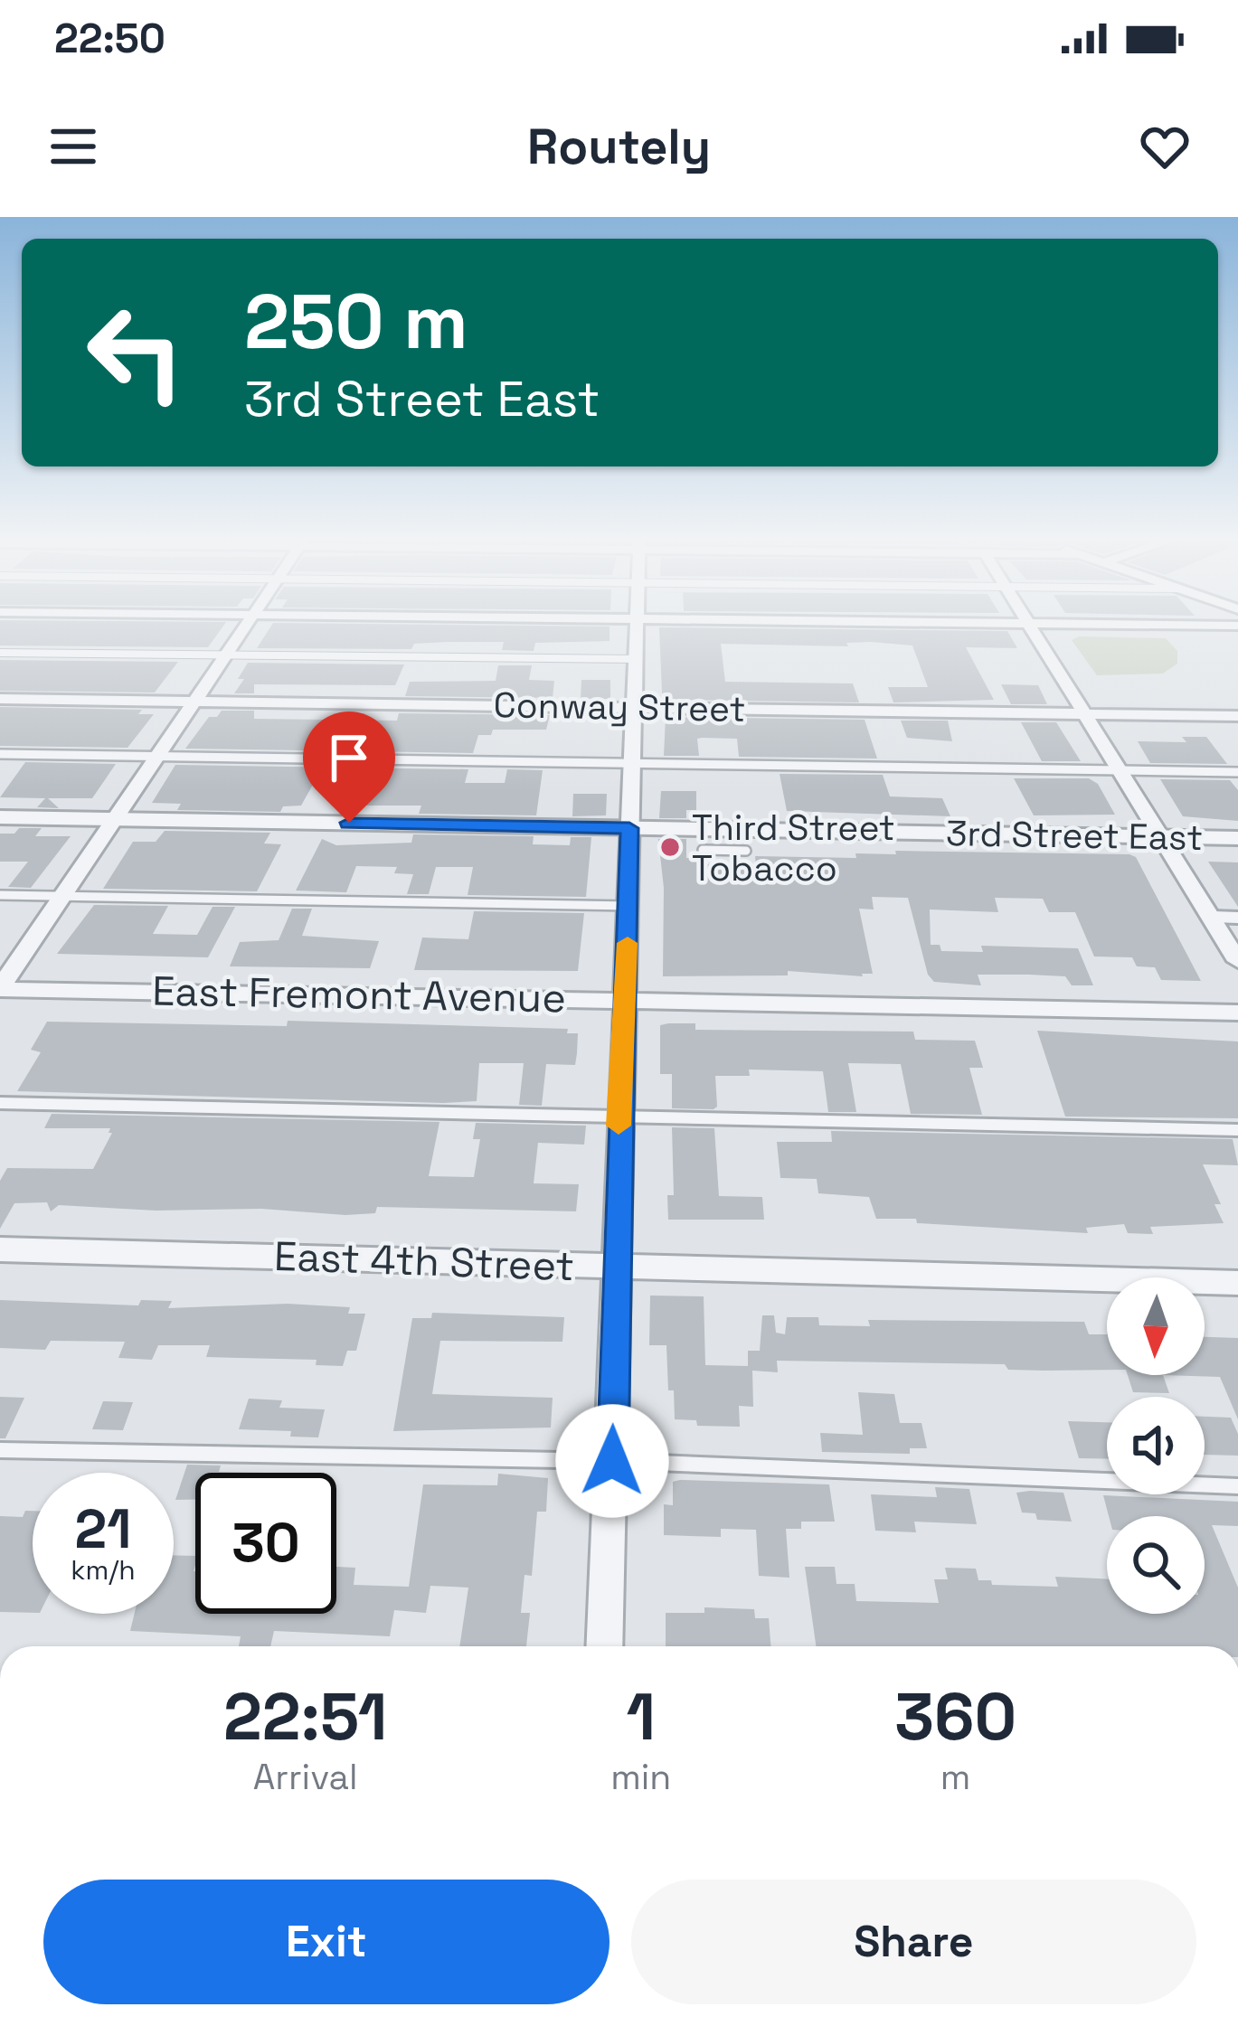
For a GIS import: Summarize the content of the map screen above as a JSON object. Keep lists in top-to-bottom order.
{
  "streets": {
    "street": [
      "Conway Street",
      "3rd Street East",
      "East Fremont Avenue",
      "East 4th Street"
    ]
  },
  "places": ["Third Street Tobacco"],
  "north": "bottom",
  "page": {
    "status": "22:50",
    "header": "Routely",
    "turn": ["250 m", "3rd Street East"],
    "speed": "21 km/h",
    "limit": "30",
    "eta": [
      "22:51",
      "Arrival",
      "1",
      "min",
      "360",
      "m"
    ],
    "buttons": ["Exit", "Share"]
  }
}
